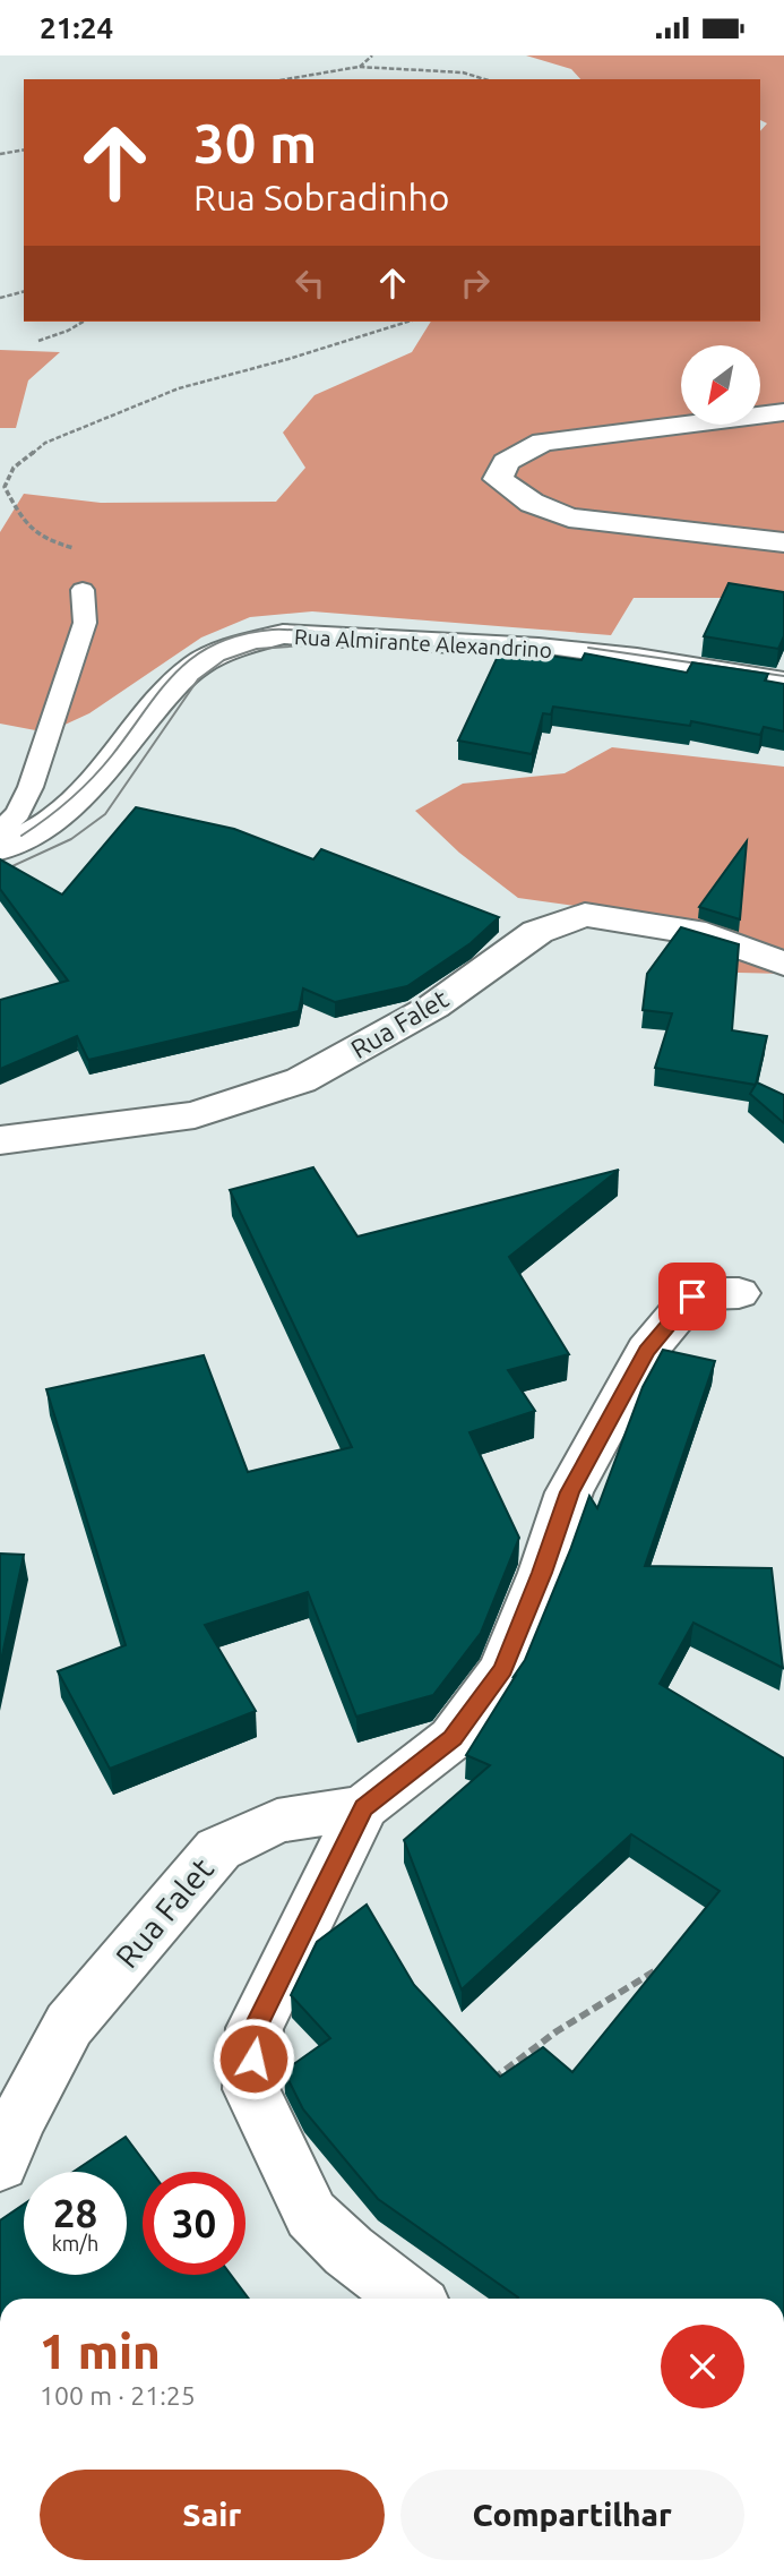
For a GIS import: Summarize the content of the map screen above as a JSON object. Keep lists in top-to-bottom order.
{
  "streets": {
    "street": ["Rua Almirante Alexandrino", "Rua Falet"]
  },
  "north": "bottom left",
  "page": {
    "status": "21:24",
    "turn": ["30 m", "Rua Sobradinho"],
    "speed": "28 km/h",
    "limit": "30",
    "heading": ["1 min", "100 m · 21:25"],
    "buttons": ["Sair", "Compartilhar"]
  }
}
